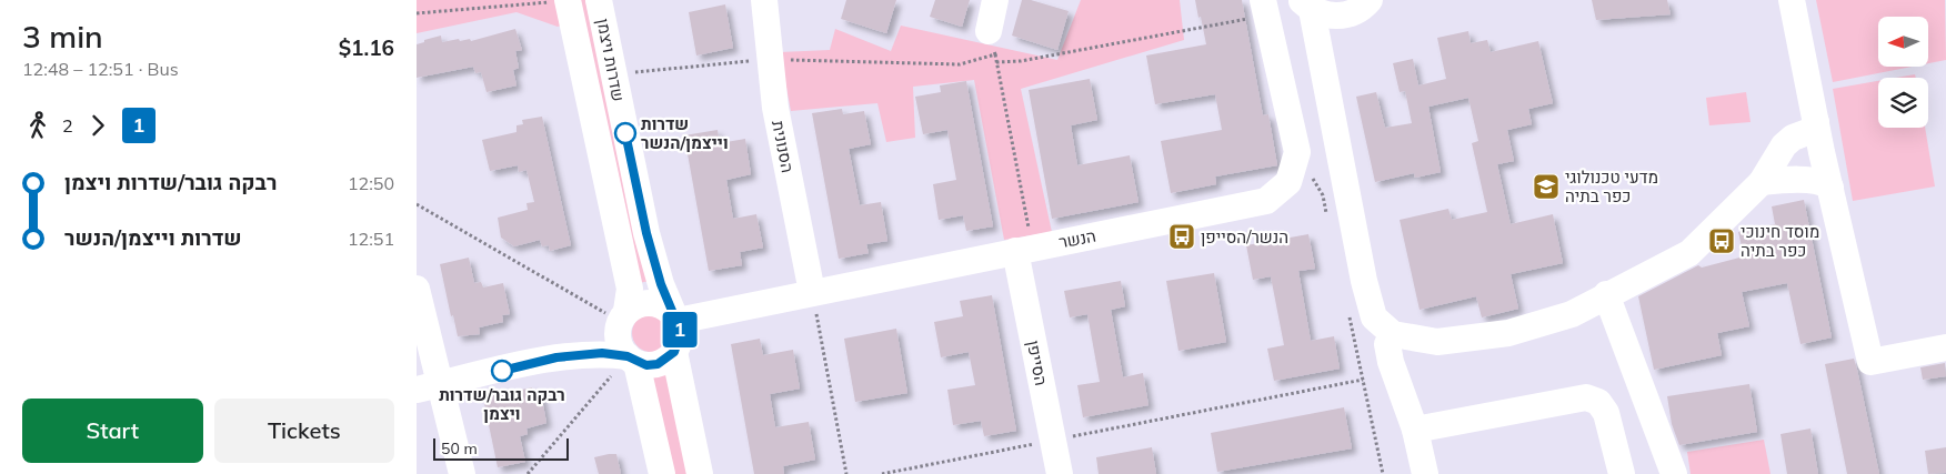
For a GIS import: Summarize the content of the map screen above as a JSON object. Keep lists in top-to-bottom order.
{
  "streets": {
    "street": [
      "שדרות ויצמן",
      "הסנונית",
      "הנשר",
      "הסייפן"
    ]
  },
  "crossings": [
    ["שדרות ויצמן", "הנשר"],
    ["הסנונית", "הנשר"],
    ["הנשר", "הסייפן"]
  ],
  "places": {
    "other": ["שדרות וייצמן/הנשר", "רבקה גובר/שדרות ויצמן"],
    "school or university": ["מדעי טכנולוגי כפר בתיה"],
    "bus stop": ["הנשר/הסייפן", "מוסד חינוכי כפר בתיה"]
  },
  "lines": ["bus line 1"],
  "scale_bar": "50 m",
  "north": "left",
  "page": {
    "heading": ["3 min", "12:48 – 12:51 · Bus", "$1.16"],
    "on_map": "1",
    "legs": ["2", "1"],
    "list": [
      {
        "name": "רבקה גובר/שדרות ויצמן",
        "value": "12:50"
      },
      {
        "name": "שדרות וייצמן/הנשר",
        "value": "12:51"
      }
    ],
    "buttons": ["Start", "Tickets"],
    "scale": "50 m"
  }
}
